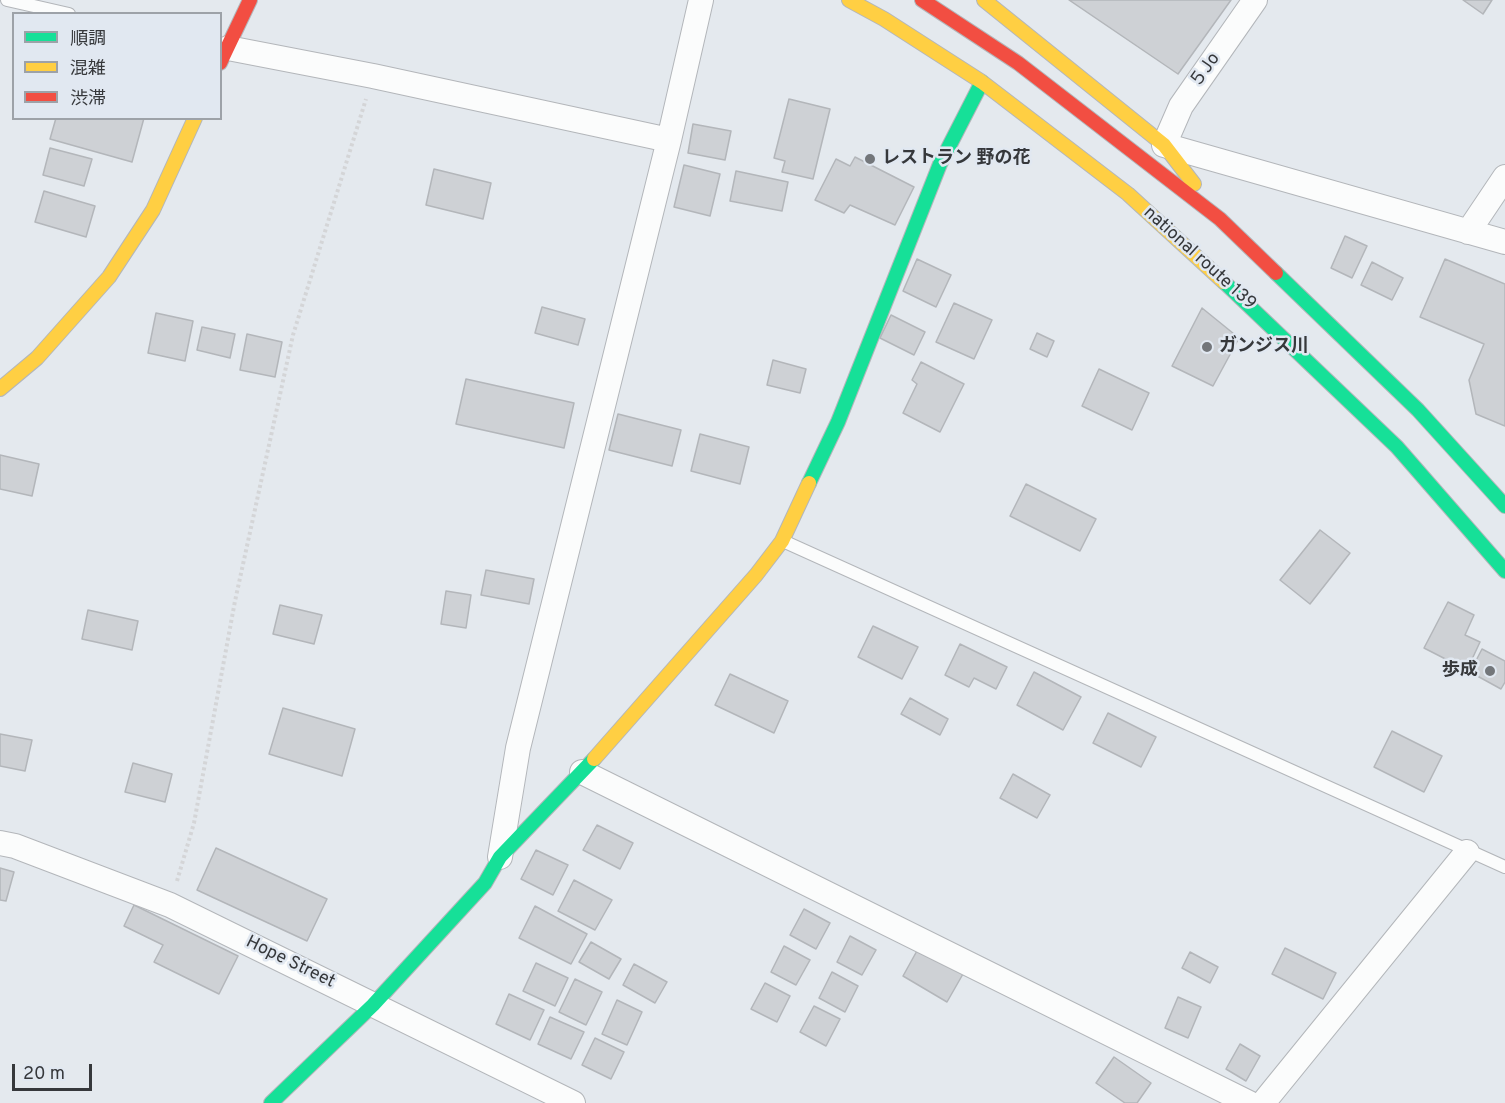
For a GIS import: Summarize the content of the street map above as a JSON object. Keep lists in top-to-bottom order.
{
  "streets": {
    "main road": ["national route 139"],
    "street": ["５Jo", "Hope Street"]
  },
  "places": ["レストラン 野の花", "ガンジス川", "歩成"],
  "legend": ["順調", "混雑", "渋滞"],
  "scale_bar": "20 m"
}
